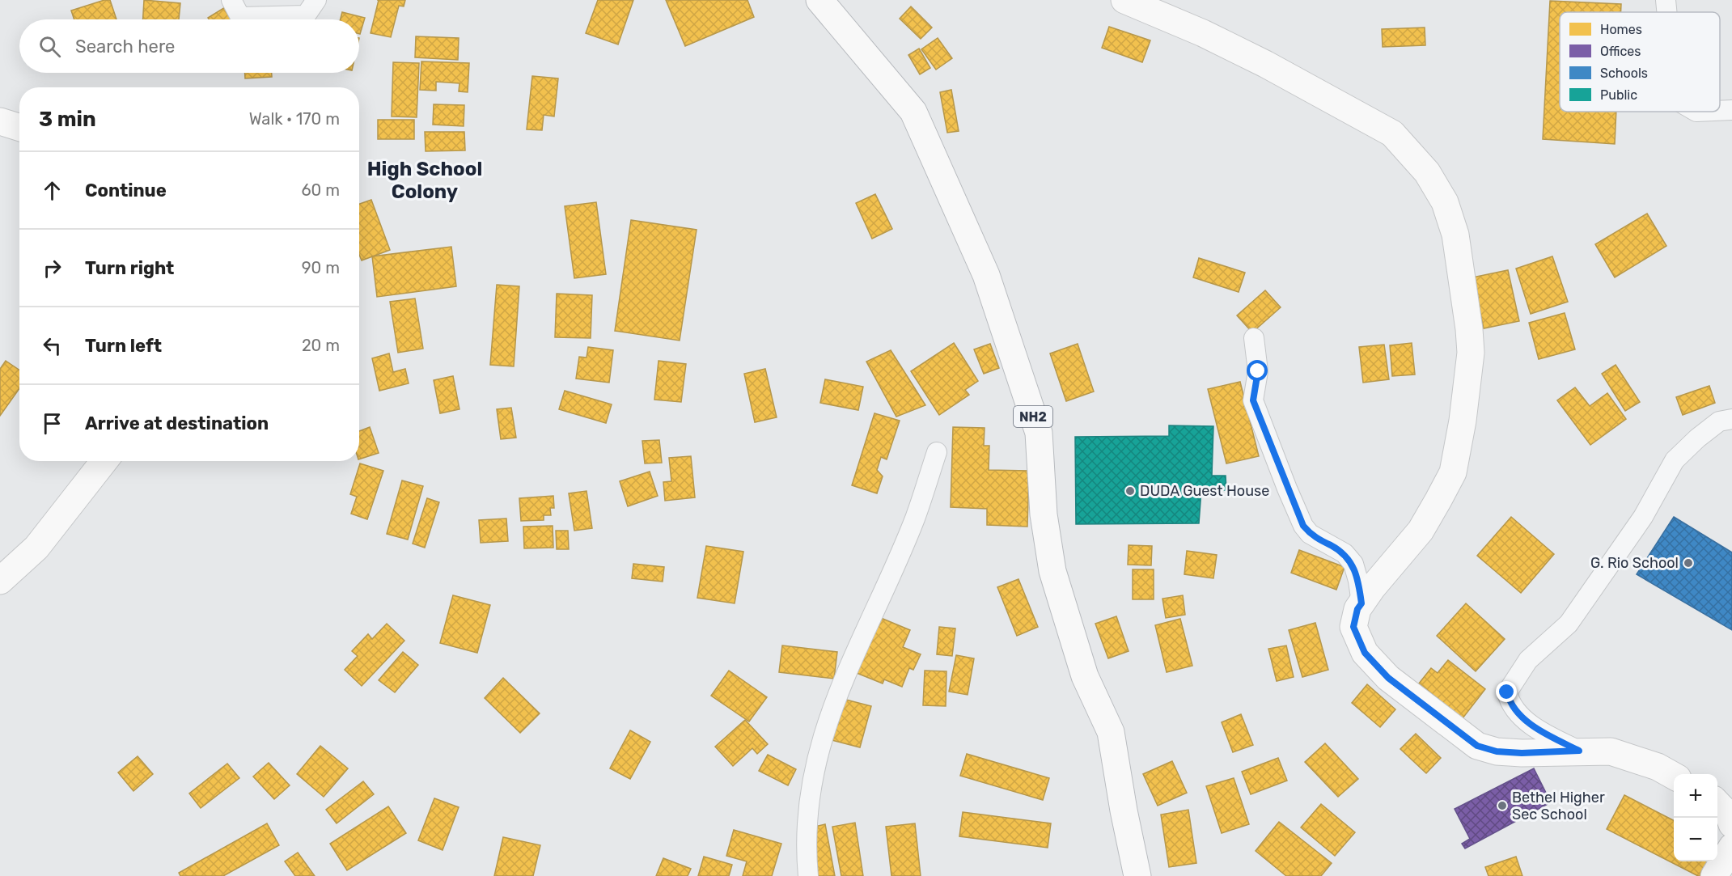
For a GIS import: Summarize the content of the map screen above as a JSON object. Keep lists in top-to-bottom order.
{
  "streets": {
    "main road": ["NH2"]
  },
  "districts": ["High School Colony"],
  "places": ["DUDA Guest House", "G. Rio School", "Bethel Higher Sec School"],
  "legend": [
    "Homes",
    "Offices",
    "Schools",
    "Public"
  ],
  "page": {
    "search": "Search here",
    "heading": ["3 min", "Walk · 170 m"],
    "list": [
      ["Continue", "60 m"],
      ["Turn right", "90 m"],
      ["Turn left", "20 m"],
      "Arrive at destination"
    ],
    "map_buttons": ["+", "−"]
  }
}
